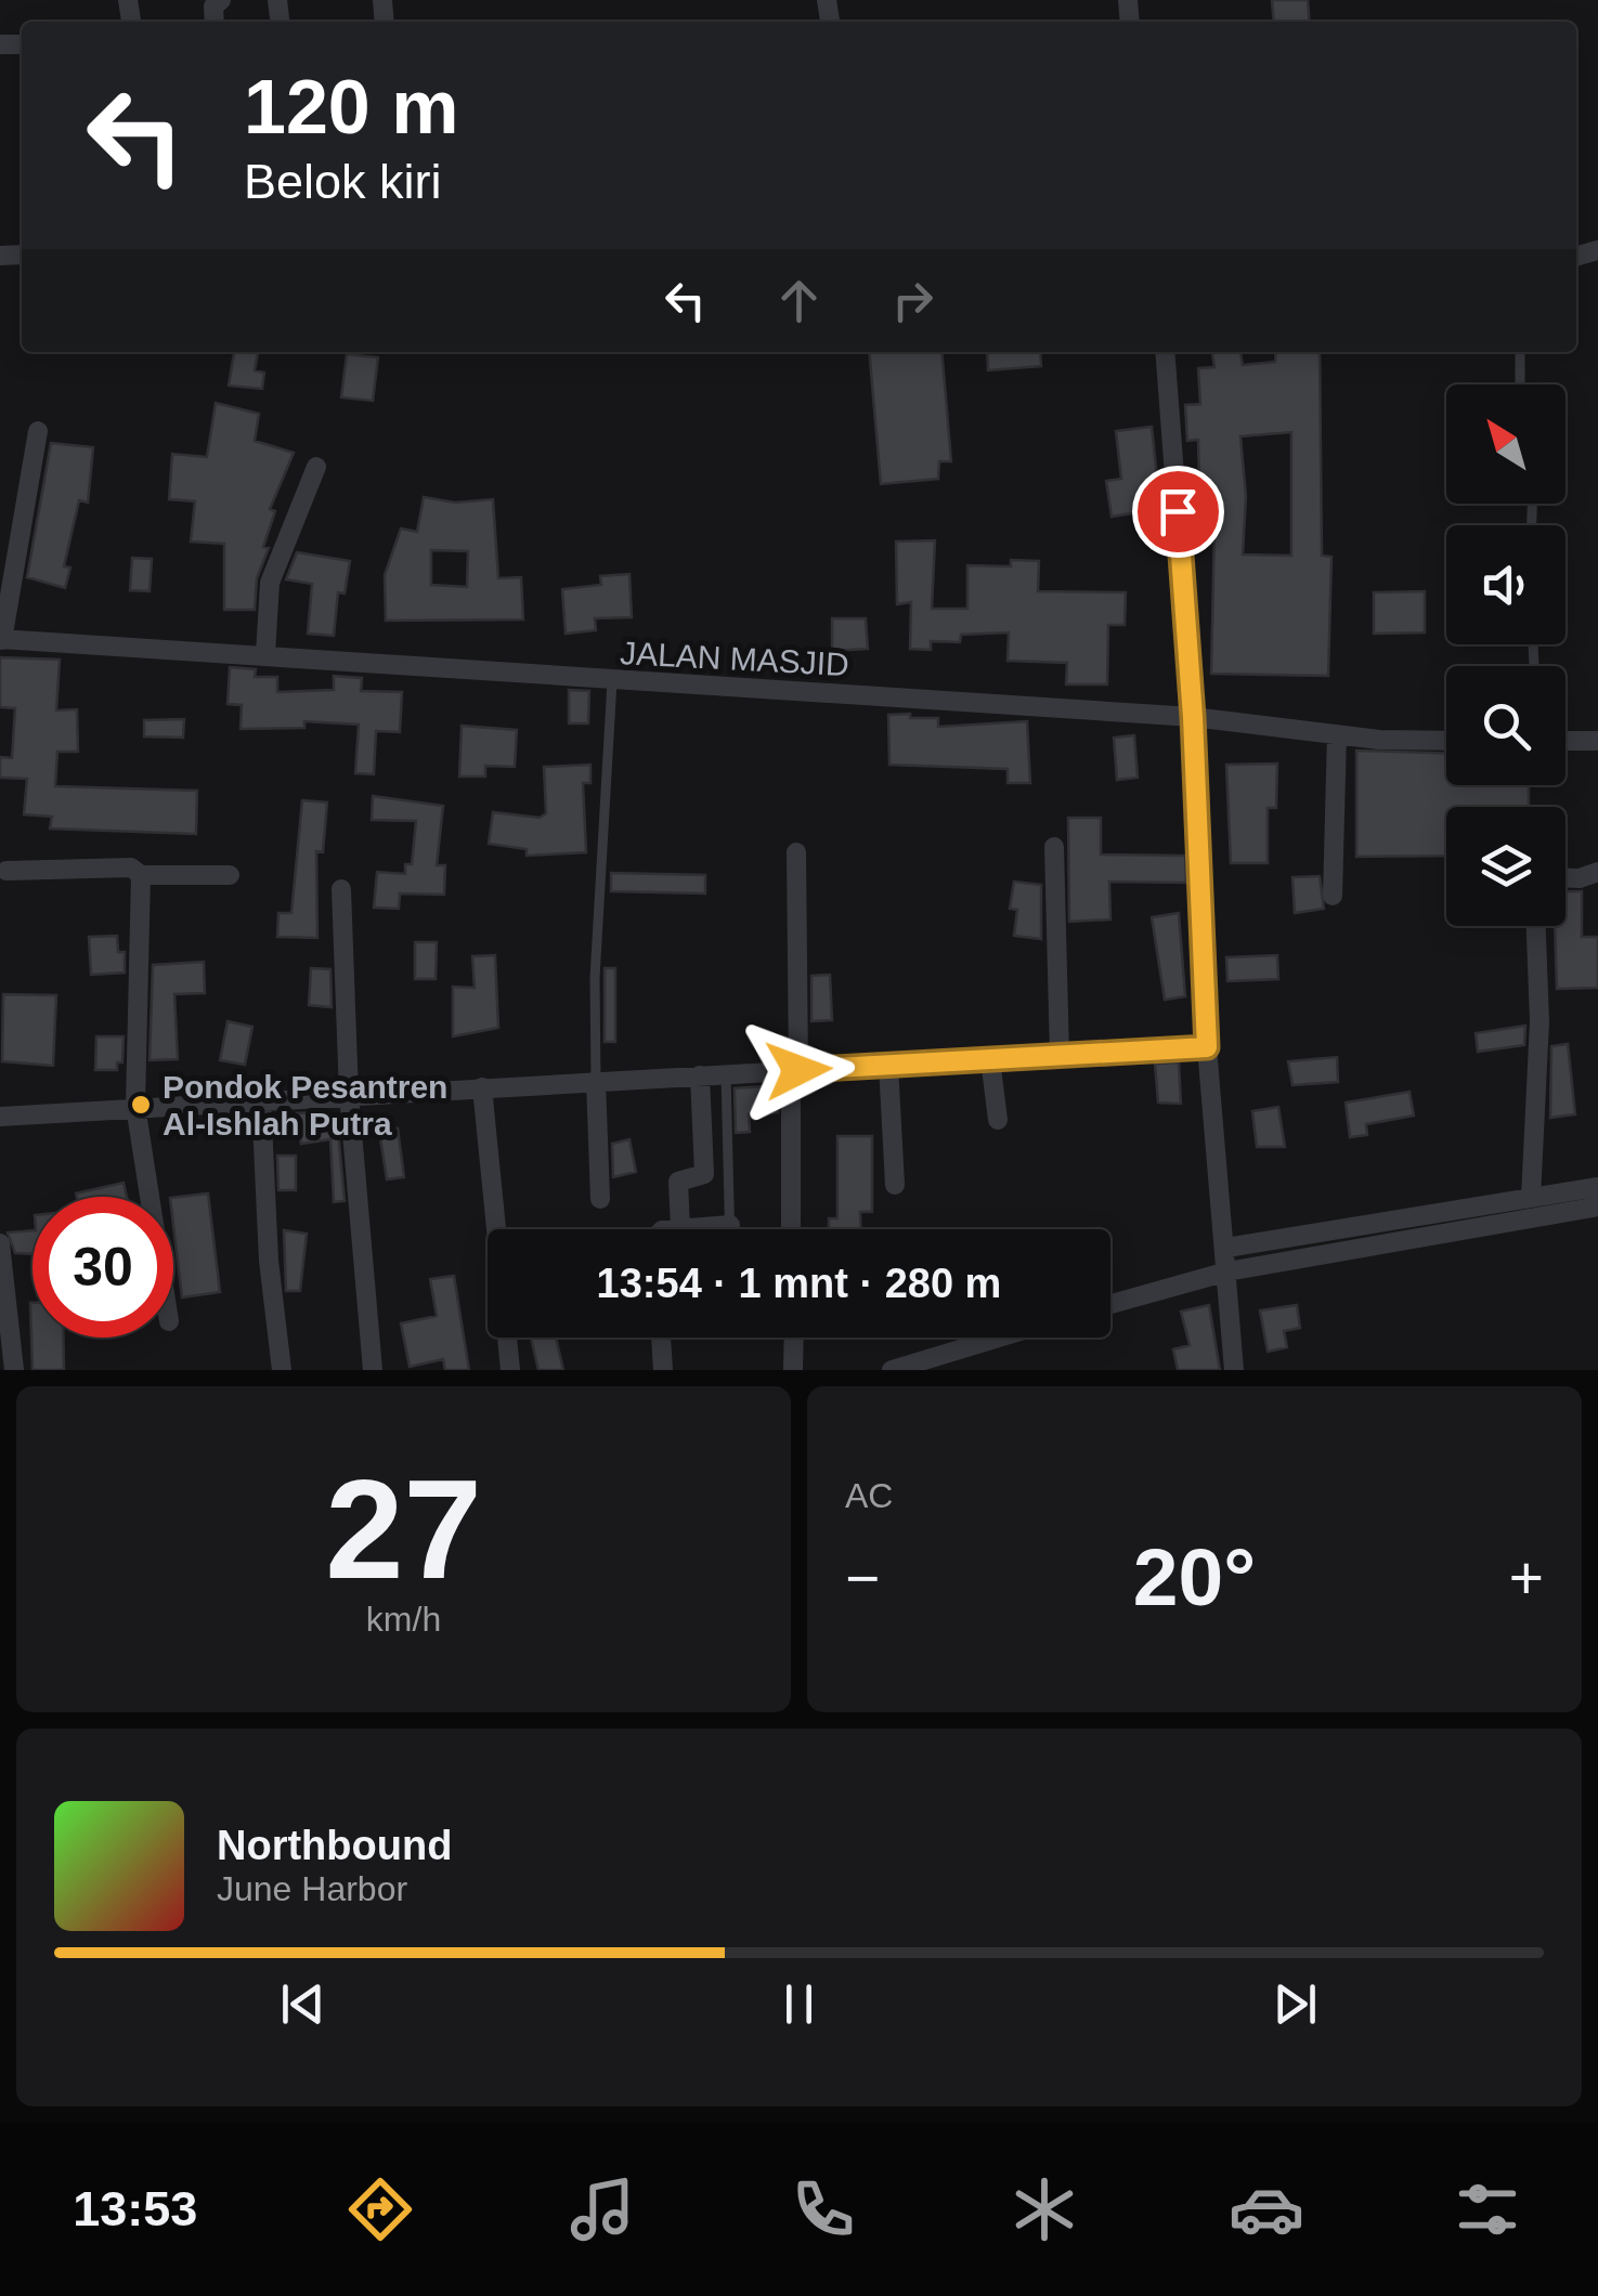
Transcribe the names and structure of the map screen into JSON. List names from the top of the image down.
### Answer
{
  "streets": {
    "street": ["JALAN MASJID"]
  },
  "places": ["Pondok Pesantren Al-Ishlah Putra"],
  "north": "top left",
  "page": {
    "turn": ["120 m", "Belok kiri"],
    "limit": "30",
    "trip": "13:54 · 1 mnt · 280 m",
    "tile": [
      ["27", "km/h"],
      "AC"
    ],
    "heat": ["−", "20°", "+"],
    "song": ["Northbound", "June Harbor"],
    "tabs": "13:53"
  }
}
